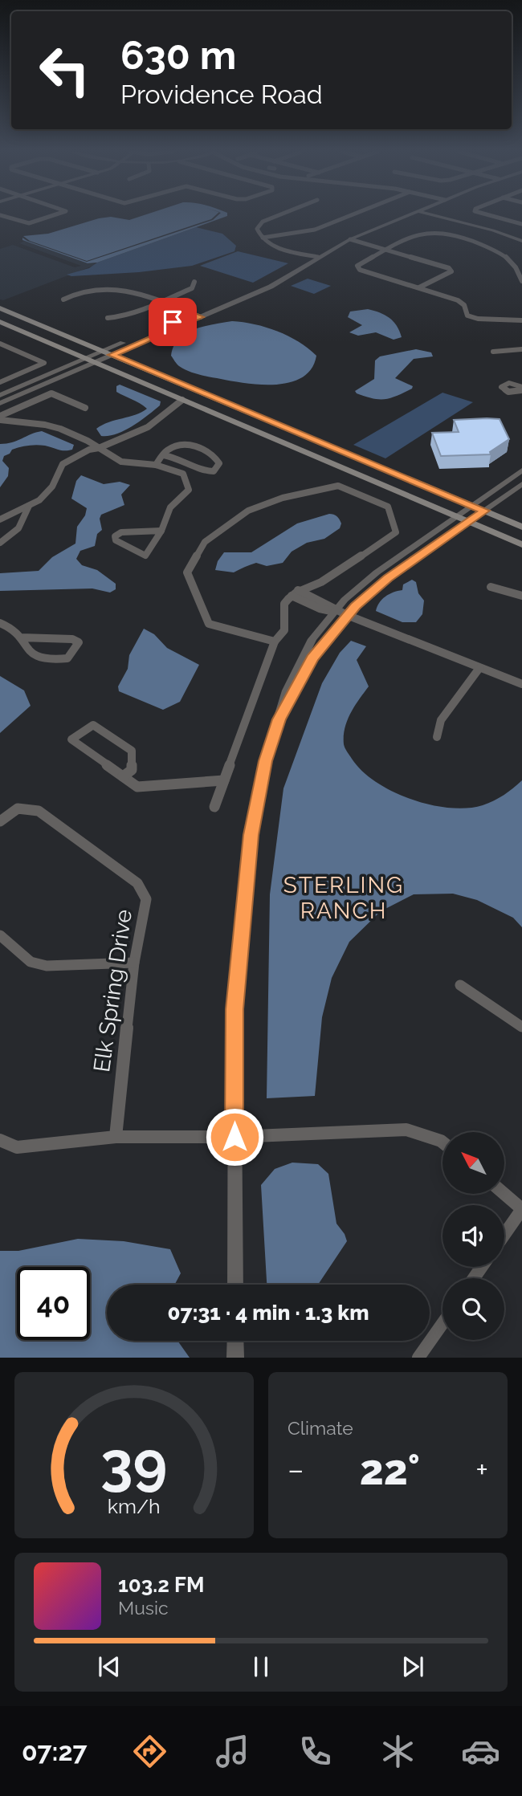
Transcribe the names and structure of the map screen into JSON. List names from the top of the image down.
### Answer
{
  "streets": {
    "street": ["Elk Spring Drive"]
  },
  "districts": ["STERLING RANCH"],
  "north": "top left",
  "page": {
    "turn": ["630 m", "Providence Road"],
    "limit": "40",
    "trip": "07:31 · 4 min · 1.3 km",
    "tile": "Climate",
    "heat": ["−", "22°", "+"],
    "song": ["103.2 FM", "Music"],
    "tabs": "07:27",
    "gauge": ["39", "km/h"]
  }
}
